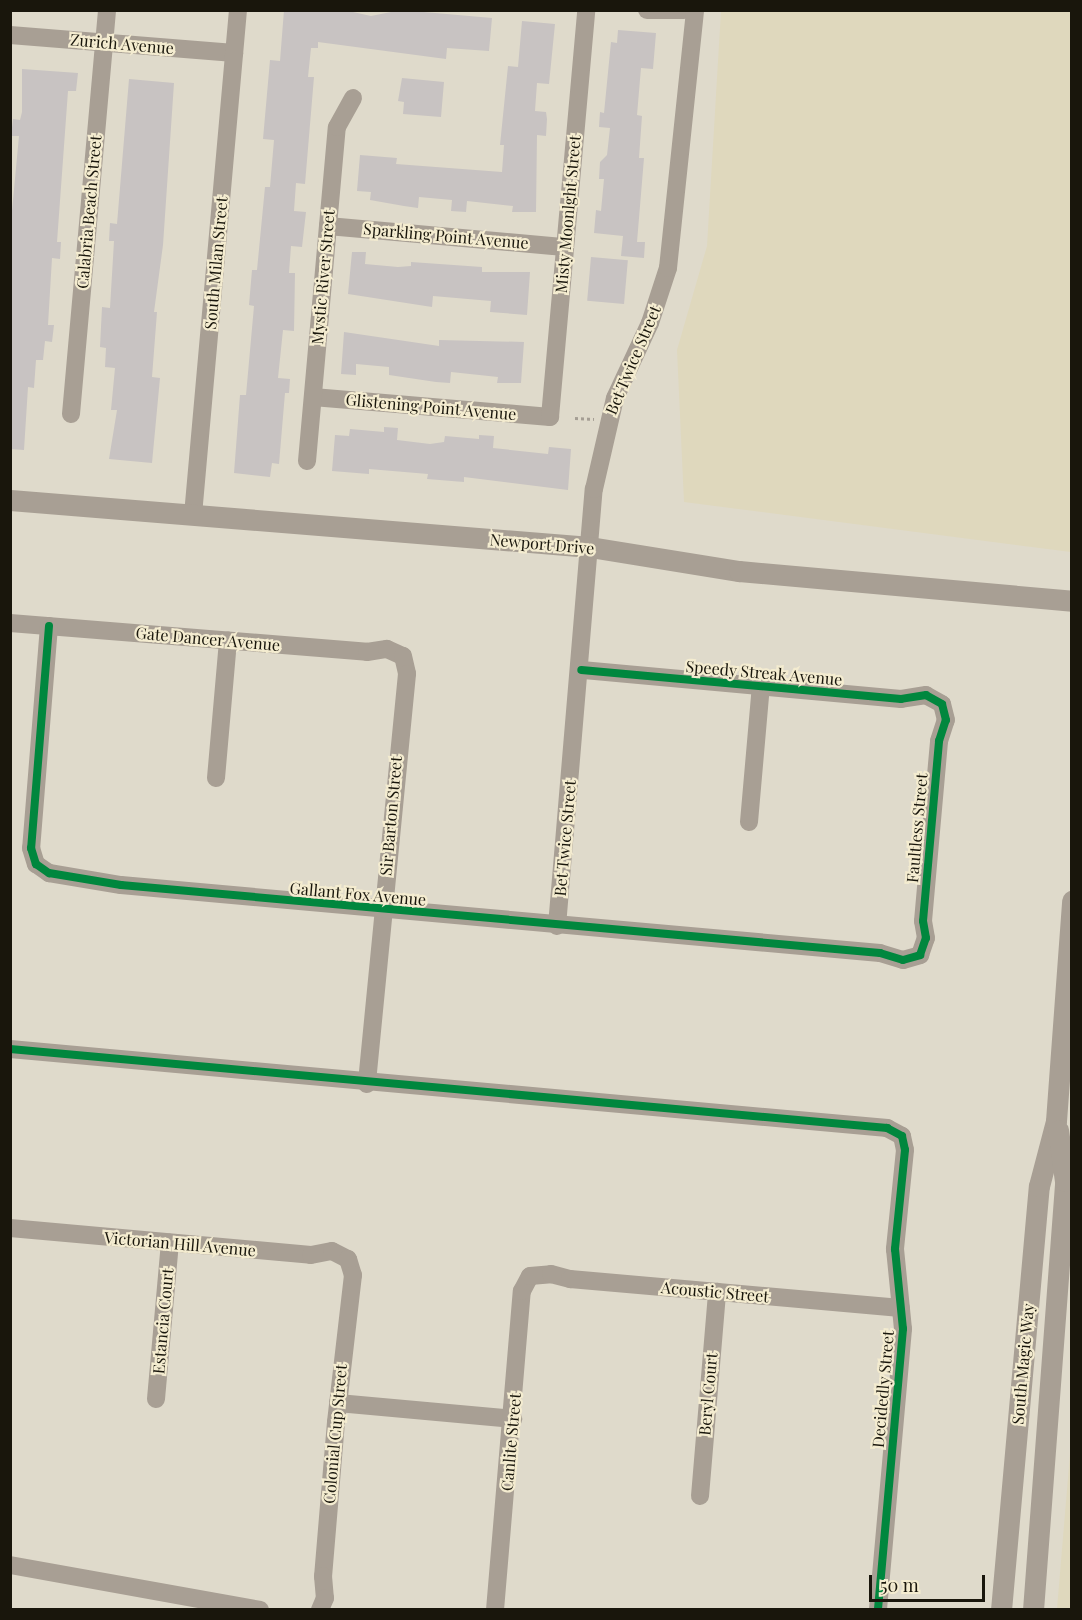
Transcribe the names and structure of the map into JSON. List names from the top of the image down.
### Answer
{
  "streets": {
    "street": [
      "Zurich Avenue",
      "Calabria Beach Street",
      "Misty Moonlght Street",
      "Sparkling Point Avenue",
      "South Milan Street",
      "Mystic River Street",
      "Bet Twice Street",
      "Glistening Point Avenue",
      "Newport Drive",
      "Gate Dancer Avenue",
      "Speedy Streak Avenue",
      "Sir Barton Street",
      "Faultless Street",
      "Gallant Fox Avenue",
      "Victorian Hill Avenue",
      "Acoustic Street",
      "Estancia Court",
      "South Magic Way",
      "Decidedly Street",
      "Beryl Court",
      "Colonial Cup Street",
      "Canlite Street"
    ]
  },
  "crossings": [
    ["Zurich Avenue", "Calabria Beach Street"],
    ["Zurich Avenue", "South Milan Street"],
    ["Misty Moonlght Street", "Sparkling Point Avenue"],
    ["Misty Moonlght Street", "Glistening Point Avenue"],
    ["Sparkling Point Avenue", "Mystic River Street"],
    ["South Milan Street", "Newport Drive"],
    ["Mystic River Street", "Glistening Point Avenue"],
    ["Bet Twice Street", "Newport Drive"],
    ["Bet Twice Street", "Speedy Streak Avenue"],
    ["Bet Twice Street", "Gallant Fox Avenue"],
    ["Gate Dancer Avenue", "Sir Barton Street"],
    ["Gate Dancer Avenue", "Gallant Fox Avenue"],
    ["Speedy Streak Avenue", "Faultless Street"],
    ["Sir Barton Street", "Gallant Fox Avenue"],
    ["Sir Barton Street", "Decidedly Street"],
    ["Faultless Street", "Gallant Fox Avenue"],
    ["Victorian Hill Avenue", "Estancia Court"],
    ["Victorian Hill Avenue", "Colonial Cup Street"],
    ["Acoustic Street", "Decidedly Street"],
    ["Acoustic Street", "Beryl Court"],
    ["Acoustic Street", "Canlite Street"]
  ],
  "scale_bar": "50 m"
}
